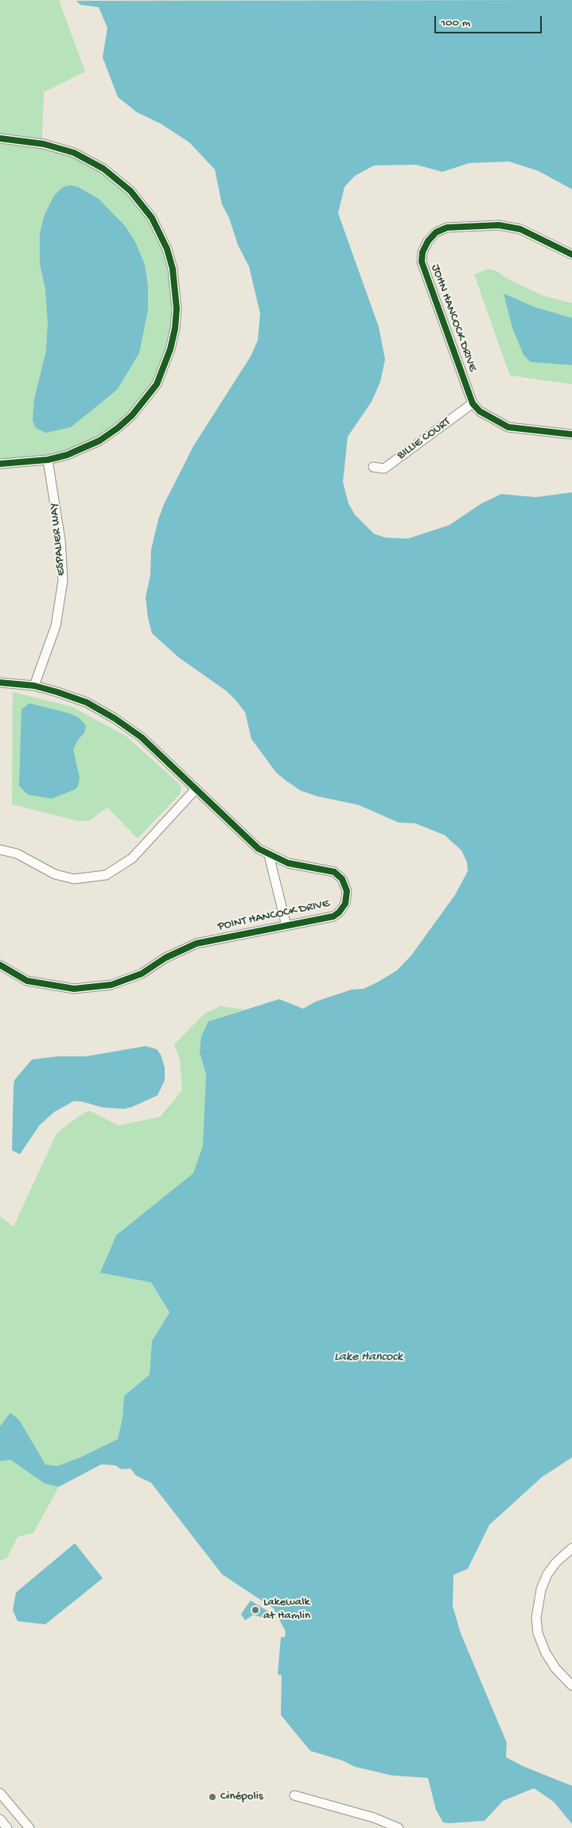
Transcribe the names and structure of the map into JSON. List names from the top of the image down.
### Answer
{
  "streets": {
    "street": [
      "JOHN HANCOCK DRIVE",
      "BILLIE COURT",
      "ESPALIER WAY",
      "POINT HANCOCK DRIVE"
    ]
  },
  "crossings": [
    ["JOHN HANCOCK DRIVE", "BILLIE COURT"],
    ["ESPALIER WAY", "POINT HANCOCK DRIVE"]
  ],
  "water": ["Lake Hancock"],
  "places": ["Lakewalk at Hamlin", "Cinépolis"],
  "scale_bar": "100 m"
}
